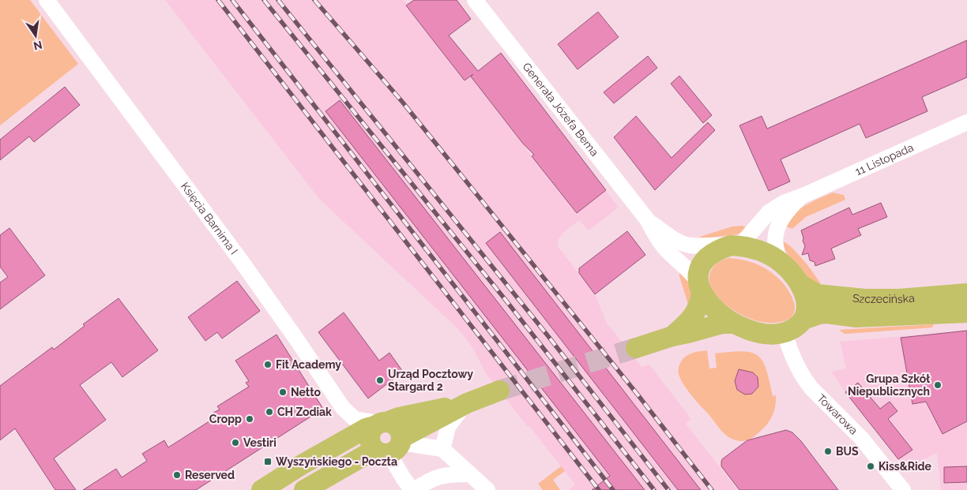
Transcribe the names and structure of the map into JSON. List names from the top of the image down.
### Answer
{
  "streets": {
    "main road": ["Szczecińska"],
    "street": [
      "Generała Józefa Bema",
      "11 Listopada",
      "Księcia Barnima I",
      "Towarowa"
    ]
  },
  "crossings": [
    ["Generała Józefa Bema", "11 Listopada"],
    ["Generała Józefa Bema", "Szczecińska"],
    ["Generała Józefa Bema", "Towarowa"],
    ["11 Listopada", "Szczecińska"],
    ["11 Listopada", "Towarowa"],
    ["Szczecińska", "Towarowa"]
  ],
  "places": {
    "other": [
      "Fit Academy",
      "Urząd Pocztowy Stargard 2",
      "Grupa Szkół Niepublicznych",
      "Netto",
      "CH Zodiak",
      "Cropp",
      "Vestiri",
      "BUS",
      "Kiss&Ride",
      "Reserved"
    ],
    "transit": ["Wyszyńskiego - Poczta"]
  },
  "north": "bottom"
}
